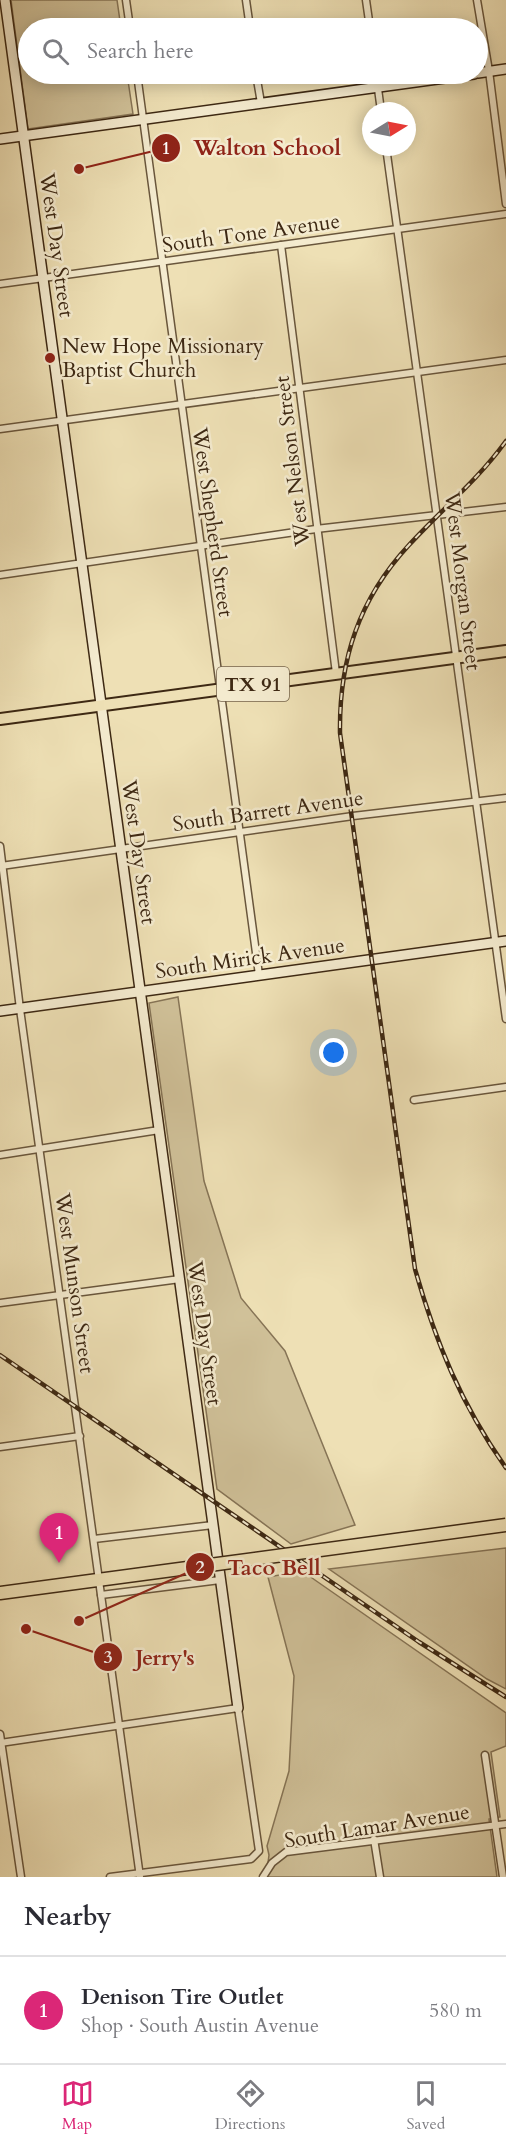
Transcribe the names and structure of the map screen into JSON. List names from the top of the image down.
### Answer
{
  "streets": {
    "main road": ["TX 91"],
    "street": [
      "South Tone Avenue",
      "West Day Street",
      "West Nelson Street",
      "West Shepherd Street",
      "West Morgan Street",
      "South Barrett Avenue",
      "South Mirick Avenue",
      "West Munson Street",
      "South Lamar Avenue"
    ]
  },
  "crossings": [
    ["South Tone Avenue", "West Day Street"],
    ["South Tone Avenue", "West Nelson Street"],
    ["South Tone Avenue", "West Shepherd Street"],
    ["South Tone Avenue", "West Morgan Street"],
    ["West Day Street", "TX 91"],
    ["West Day Street", "South Barrett Avenue"],
    ["West Day Street", "South Mirick Avenue"],
    ["West Day Street", "South Lamar Avenue"],
    ["West Nelson Street", "TX 91"],
    ["West Shepherd Street", "TX 91"],
    ["West Shepherd Street", "South Barrett Avenue"],
    ["West Shepherd Street", "South Mirick Avenue"],
    ["West Morgan Street", "TX 91"],
    ["West Morgan Street", "South Barrett Avenue"],
    ["West Morgan Street", "South Mirick Avenue"],
    ["South Barrett Avenue", "West Munson Street"],
    ["South Mirick Avenue", "West Munson Street"],
    ["West Munson Street", "South Lamar Avenue"]
  ],
  "places": [
    "Walton School",
    "New Hope Missionary Baptist Church",
    "Taco Bell",
    "Jerry's"
  ],
  "north": "right",
  "page": {
    "search": "Search here",
    "pins": "1",
    "heading": "Nearby",
    "list": [
      {
        "mark": "1",
        "name": "Denison Tire Outlet",
        "note": "Shop · South Austin Avenue",
        "value": "580 m"
      }
    ],
    "nav": ["Map", "Directions", "Saved"]
  }
}
